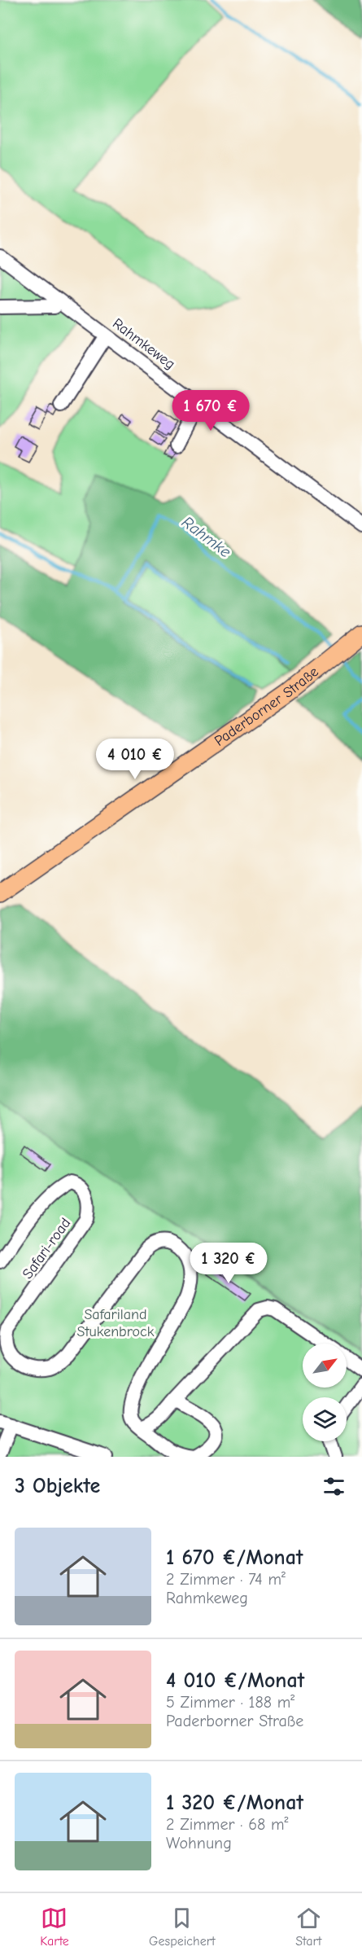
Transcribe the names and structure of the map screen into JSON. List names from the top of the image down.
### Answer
{
  "streets": {
    "main road": ["Paderborner Straße"],
    "street": ["Rahmkeweg", "Safari-road"]
  },
  "water": ["Rahmke"],
  "parks": ["Safariland Stukenbrock"],
  "north": "top right",
  "page": {
    "price": ["1 670 €", "4 010 €", "1 320 €"],
    "heading": "3 Objekte",
    "list": [
      {
        "name": "1 670 €/Monat",
        "note": "2 Zimmer · 74 m² · Rahmkeweg"
      },
      {
        "name": "4 010 €/Monat",
        "note": "5 Zimmer · 188 m² · Paderborner Straße"
      },
      {
        "name": "1 320 €/Monat",
        "note": "2 Zimmer · 68 m² · Wohnung"
      }
    ],
    "tabs": ["Karte", "Gespeichert", "Start"]
  }
}
